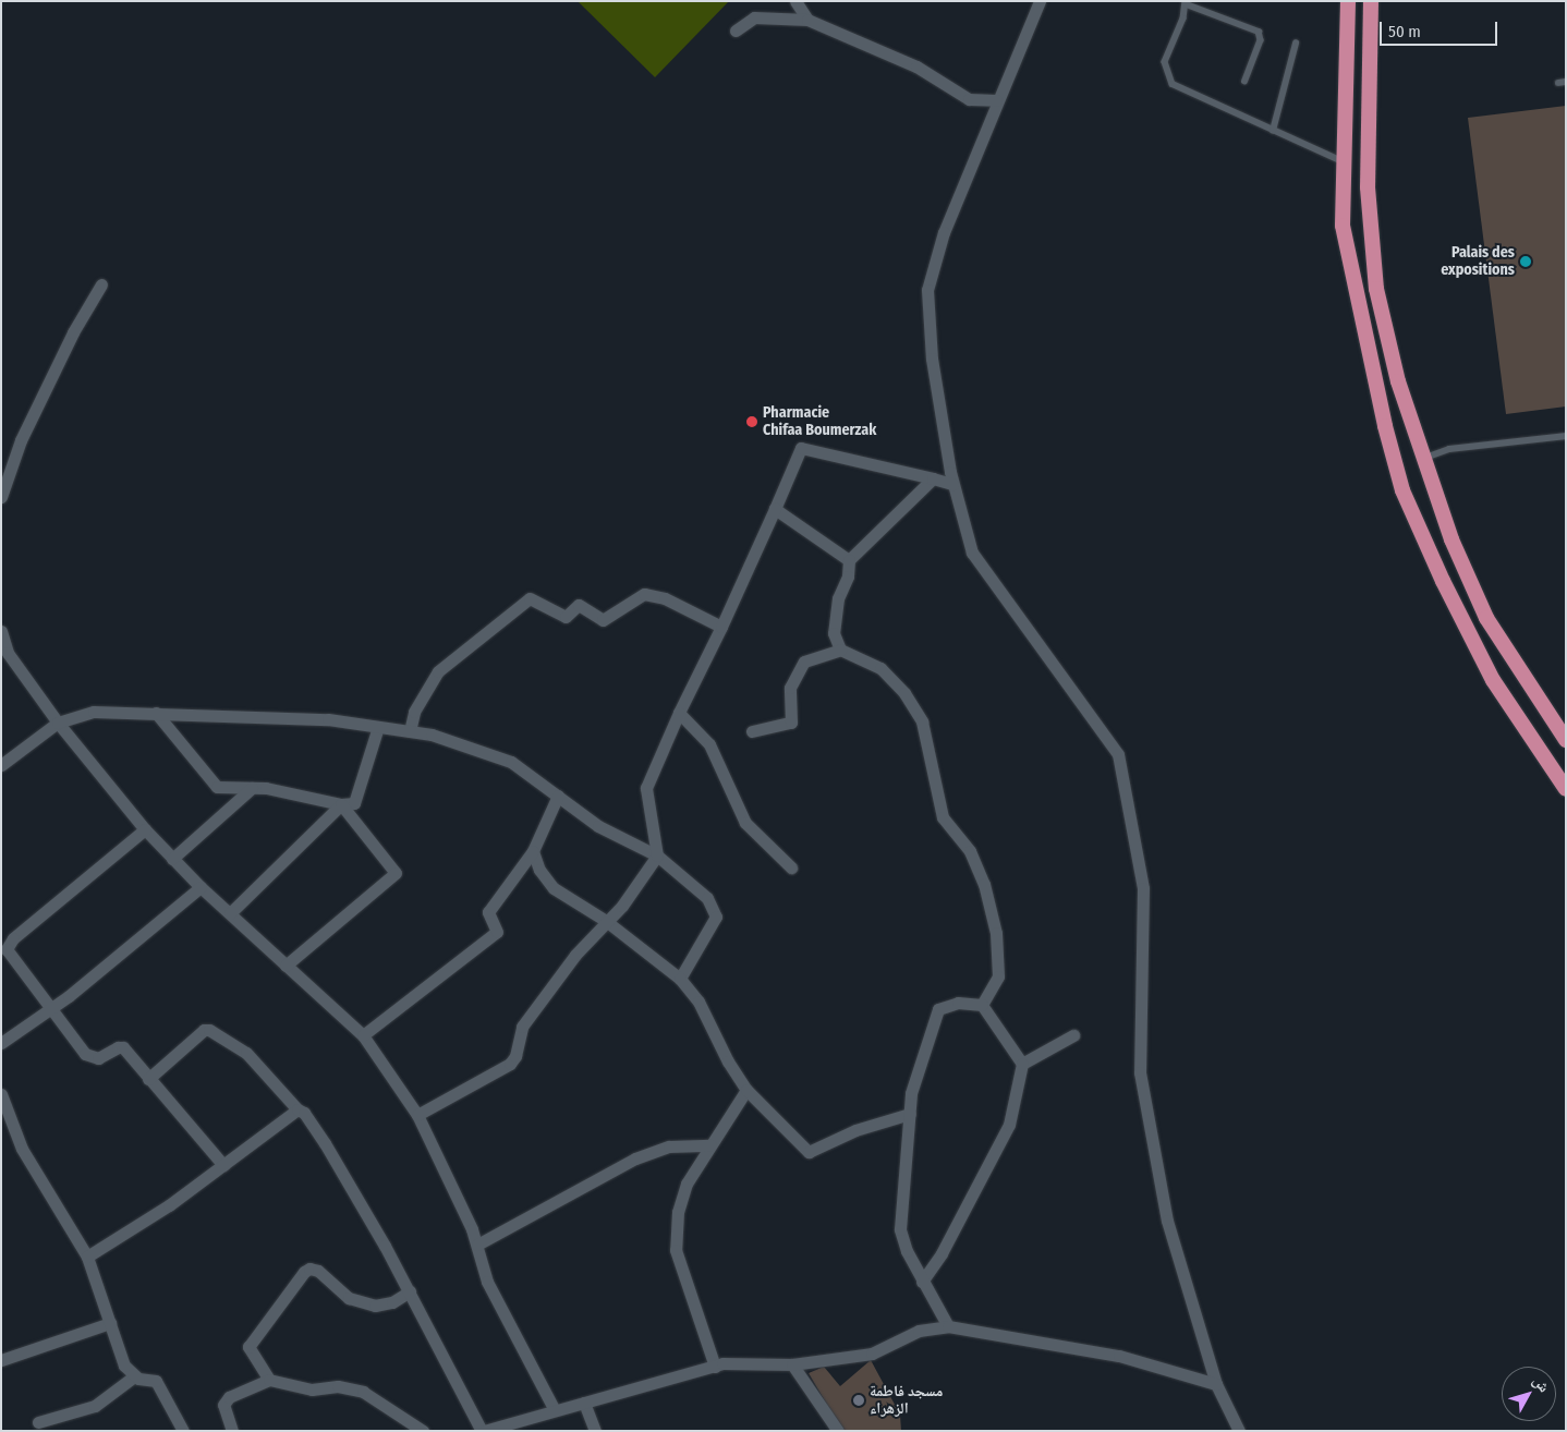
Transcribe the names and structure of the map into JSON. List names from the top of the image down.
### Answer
{
  "places": ["Palais des expositions", "Pharmacie Chifaa Boumerzak", "مسجد فاطمة الزهراء"],
  "scale_bar": "50 m",
  "north": "top right"
}
